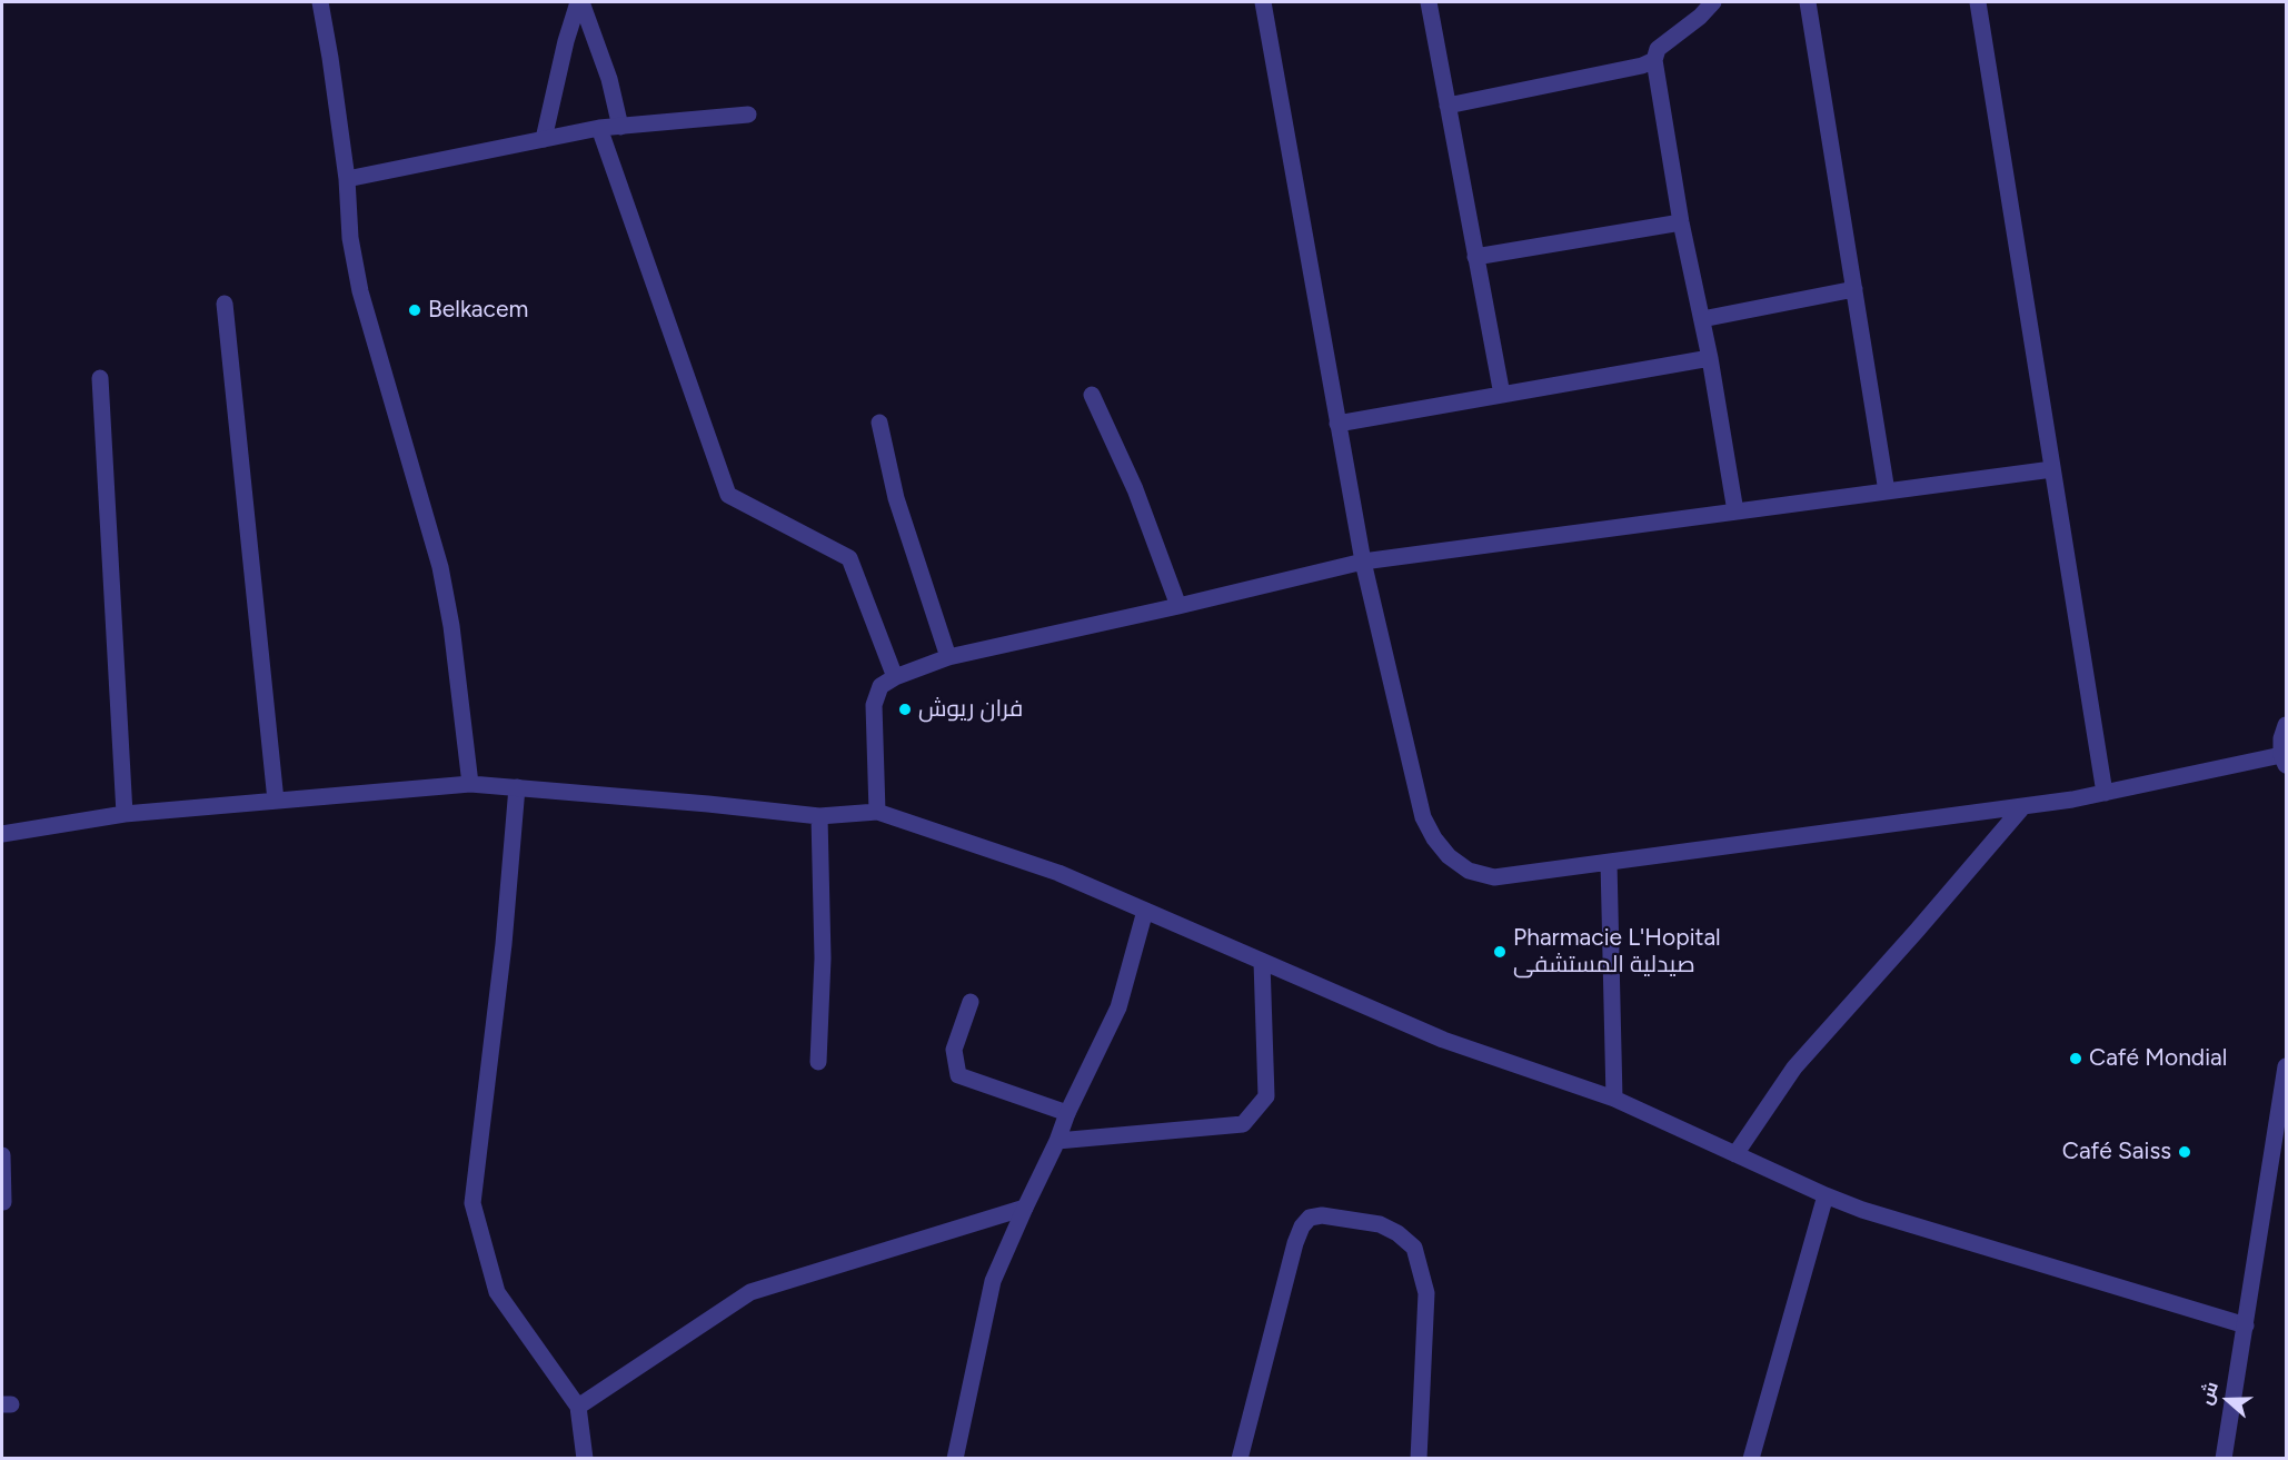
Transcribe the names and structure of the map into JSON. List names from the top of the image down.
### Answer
{
  "places": [
    "Belkacem",
    "فران ريوش",
    "Pharmacie L'Hopital صيدلية المستشفى",
    "Café Mondial",
    "Café Saiss"
  ],
  "north": "left"
}
